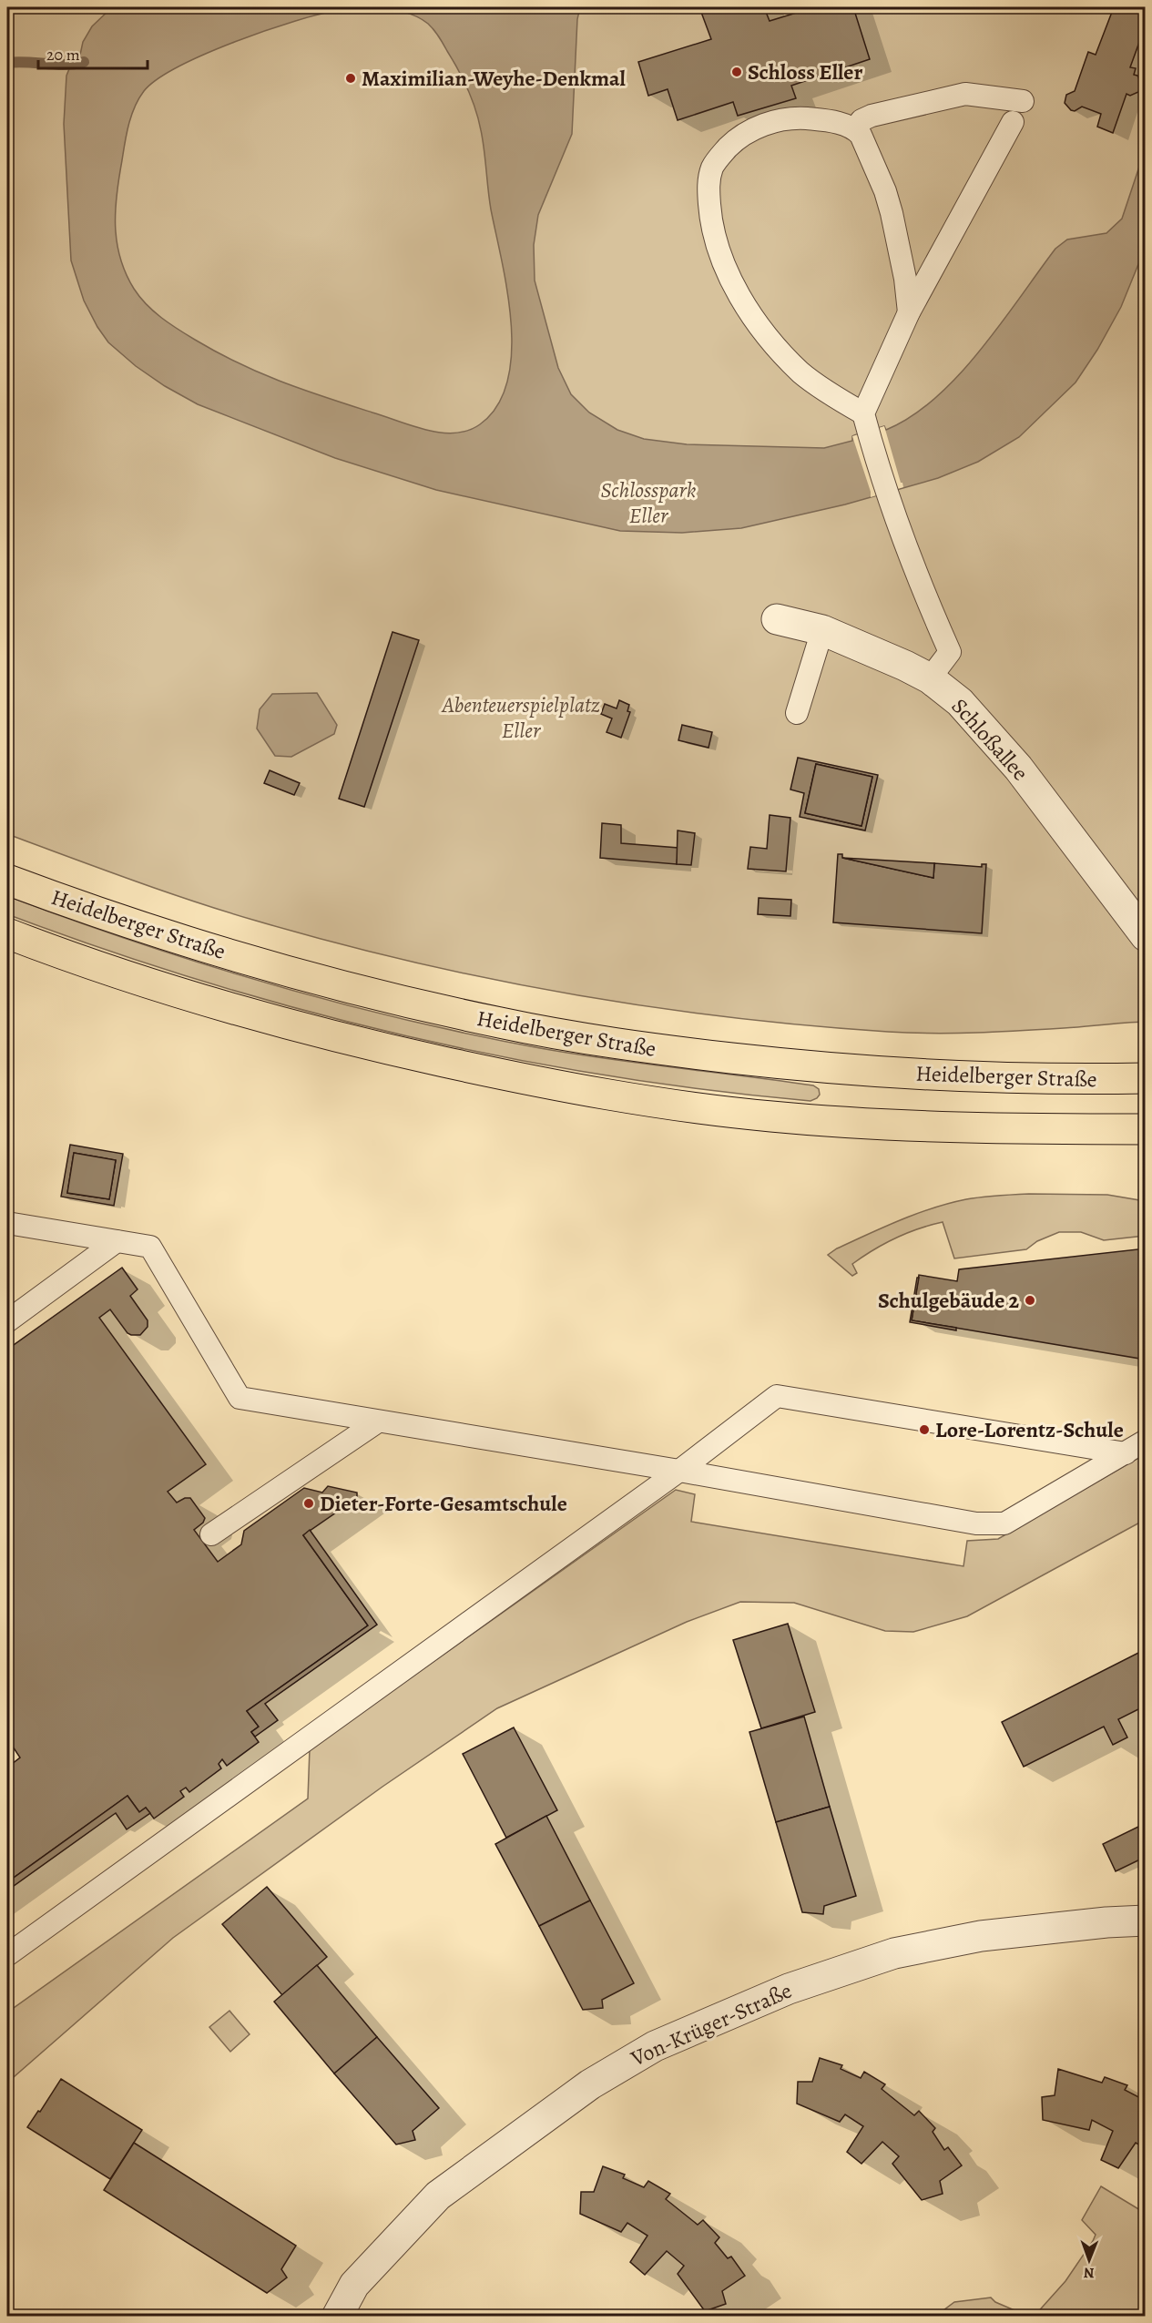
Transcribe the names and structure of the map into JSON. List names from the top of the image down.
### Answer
{
  "streets": {
    "main road": ["Heidelberger Straße"],
    "street": ["Schloßallee", "Von-Krüger-Straße"]
  },
  "parks": ["Schlosspark Eller", "Abenteuerspielplatz Eller"],
  "places": [
    "Schloss Eller",
    "Maximilian-Weyhe-Denkmal",
    "Schulgebäude 2",
    "Lore-Lorentz-Schule",
    "Dieter-Forte-Gesamtschule"
  ],
  "scale_bar": "20 m",
  "north": "bottom"
}
